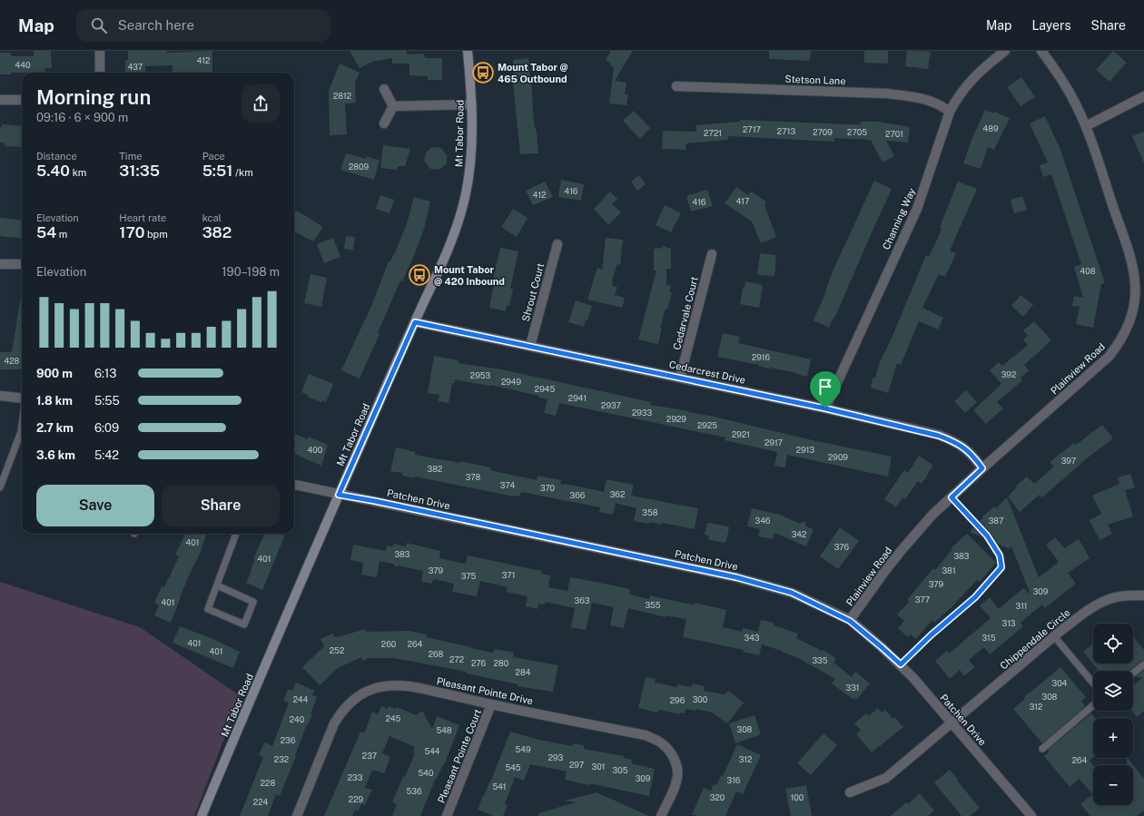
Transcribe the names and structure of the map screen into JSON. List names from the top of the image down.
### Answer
{
  "streets": {
    "street": [
      "Stetson Lane",
      "Mt Tabor Road",
      "Channing Way",
      "Shrout Court",
      "Cedarvale Court",
      "Plainview Road",
      "Cedarcrest Drive",
      "Patchen Drive",
      "Chippendale Circle",
      "Pleasant Pointe Drive",
      "Pleasant Pointe Court"
    ]
  },
  "crossings": [
    ["Stetson Lane", "Channing Way"],
    ["Mt Tabor Road", "Cedarcrest Drive"],
    ["Mt Tabor Road", "Patchen Drive"],
    ["Channing Way", "Cedarcrest Drive"],
    ["Shrout Court", "Cedarcrest Drive"],
    ["Cedarvale Court", "Cedarcrest Drive"],
    ["Plainview Road", "Cedarcrest Drive"],
    ["Plainview Road", "Patchen Drive"],
    ["Patchen Drive", "Chippendale Circle"],
    ["Pleasant Pointe Drive", "Pleasant Pointe Court"]
  ],
  "places": {
    "bus stop": ["Mount Tabor @ 465 Outbound", "Mount Tabor @ 420 Inbound"]
  },
  "house_numbers": [
    "412",
    "440",
    "437",
    "2812",
    "489",
    "2717",
    "2713",
    "2709",
    "2705",
    "2721",
    "2701",
    "2809",
    "416",
    "412",
    "417",
    "416",
    "408",
    "2916",
    "428",
    "392",
    "2953",
    "2949",
    "2945",
    "2941",
    "2937",
    "2933",
    "2929",
    "2925",
    "2921",
    "2917",
    "400",
    "2913",
    "2909",
    "397",
    "382",
    "378",
    "374",
    "370",
    "362",
    "366",
    "358",
    "346",
    "387",
    "342",
    "401",
    "376",
    "383",
    "383",
    "401",
    "379",
    "381",
    "371",
    "375",
    "379",
    "309",
    "377",
    "363",
    "401",
    "355",
    "311",
    "313",
    "343",
    "315",
    "401",
    "260",
    "264",
    "252",
    "401",
    "268",
    "272",
    "335",
    "276",
    "280",
    "284",
    "304",
    "331",
    "308",
    "244",
    "300",
    "296",
    "312",
    "245",
    "240",
    "308",
    "548",
    "236",
    "549",
    "544",
    "237",
    "293",
    "232",
    "312",
    "264",
    "297",
    "301",
    "545",
    "305",
    "540",
    "233",
    "309",
    "316",
    "228",
    "541",
    "536",
    "320",
    "100",
    "229",
    "224"
  ],
  "page": {
    "header": "Map",
    "search": "Search here",
    "nav": ["Map", "Layers", "Share"],
    "heading": ["Morning run", "09:16 · 6 × 900 m"],
    "stats": [
      ["Distance", "5.40 km"],
      ["Time", "31:35"],
      ["Pace", "5:51 /km"],
      ["Elevation", "54 m"],
      ["Heart rate", "170 bpm"],
      ["kcal", "382"]
    ],
    "chart": ["Elevation", "190–198 m"],
    "list": [
      {
        "name": "900 m",
        "note": "6:13"
      },
      {
        "name": "1.8 km",
        "note": "5:55"
      },
      {
        "name": "2.7 km",
        "note": "6:09"
      },
      {
        "name": "3.6 km",
        "note": "5:42"
      }
    ],
    "buttons": ["Save", "Share"],
    "map_buttons": ["+", "−"]
  }
}
